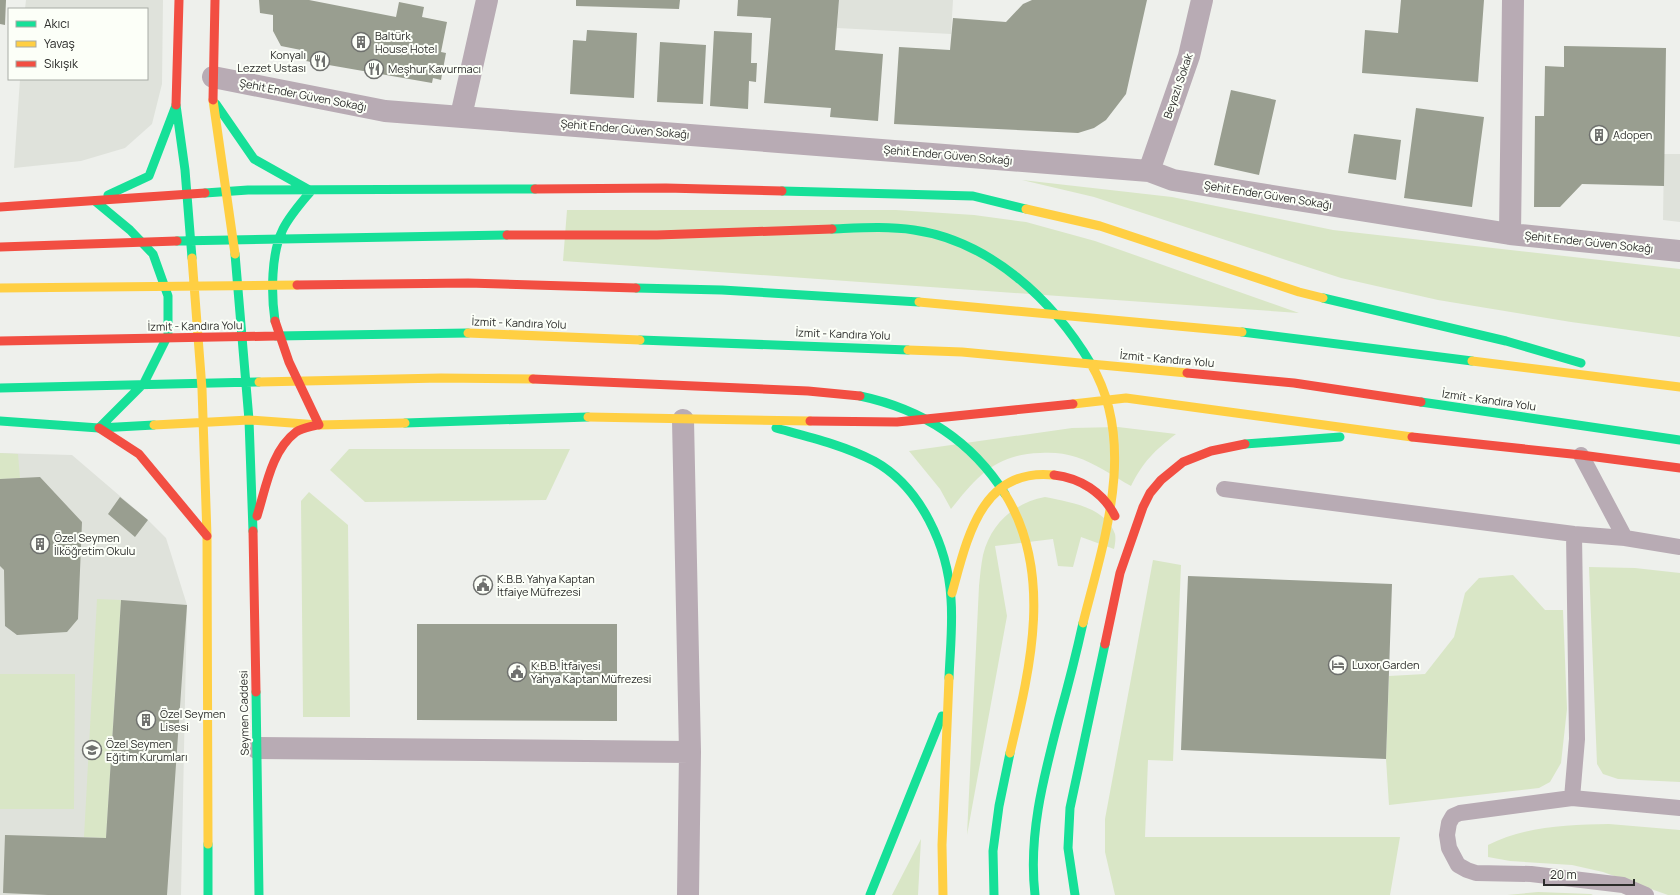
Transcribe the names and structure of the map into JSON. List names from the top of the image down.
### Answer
{
  "streets": {
    "main road": ["İzmit - Kandıra Yolu", "Seymen Caddesi"],
    "street": ["Beyazlı Sokak", "Şehit Ender Güven Sokağı"]
  },
  "crossings": [
    ["Beyazlı Sokak", "Şehit Ender Güven Sokağı"],
    ["Şehit Ender Güven Sokağı", "Seymen Caddesi"]
  ],
  "places": {
    "building": [
      "Baltürk House Hotel",
      "Adopen",
      "Özel Seymen İlköğretim Okulu",
      "Özel Seymen Lisesi"
    ],
    "restaurant": ["Konyalı Lezzet Ustası", "Meşhur Kavurmacı"],
    "public building": ["K.B.B. Yahya Kaptan İtfaiye Müfrezesi", "K.B.B. İtfaiyesi Yahya Kaptan Müfrezesi"],
    "hotel": ["Luxor Garden"],
    "school or university": ["Özel Seymen Eğitim Kurumları"]
  },
  "legend": ["Akıcı", "Yavaş", "Sıkışık"],
  "scale_bar": "20 m"
}
